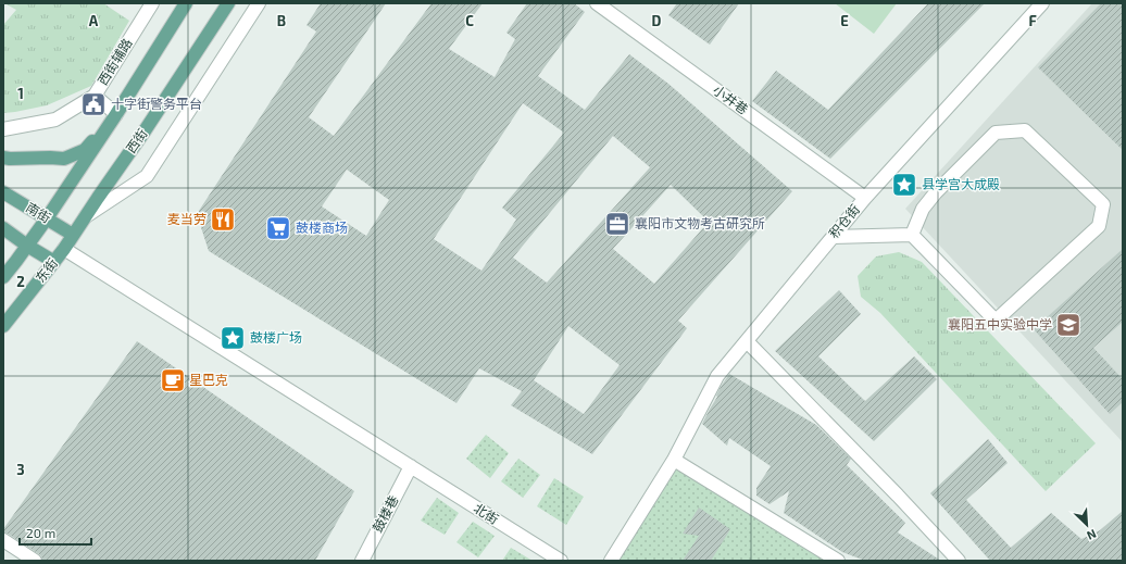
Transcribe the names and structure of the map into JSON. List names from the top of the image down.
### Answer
{
  "streets": {
    "main road": ["西街", "南街", "东街"],
    "street": [
      "西街辅路",
      "小井巷",
      "积仓街",
      "鼓楼巷",
      "北街"
    ]
  },
  "crossings": [
    ["小井巷", "积仓街"],
    ["西街", "南街"],
    ["西街", "东街"],
    ["南街", "东街"],
    ["东街", "北街"],
    ["鼓楼巷", "北街"]
  ],
  "places": {
    "public building": ["十字街警务平台"],
    "place": ["县学宫大成殿", "鼓楼广场"],
    "restaurant": ["麦当劳"],
    "office": ["襄阳市文物考古研究所"],
    "supermarket": ["鼓楼商场"],
    "school or university": ["襄阳五中实验中学"],
    "cafe": ["星巴克"]
  },
  "scale_bar": "20 m",
  "north": "bottom right",
  "grid": {
    "columns": [
      "A",
      "B",
      "C",
      "D",
      "E",
      "F"
    ],
    "rows": ["1", "2", "3"]
  }
}
